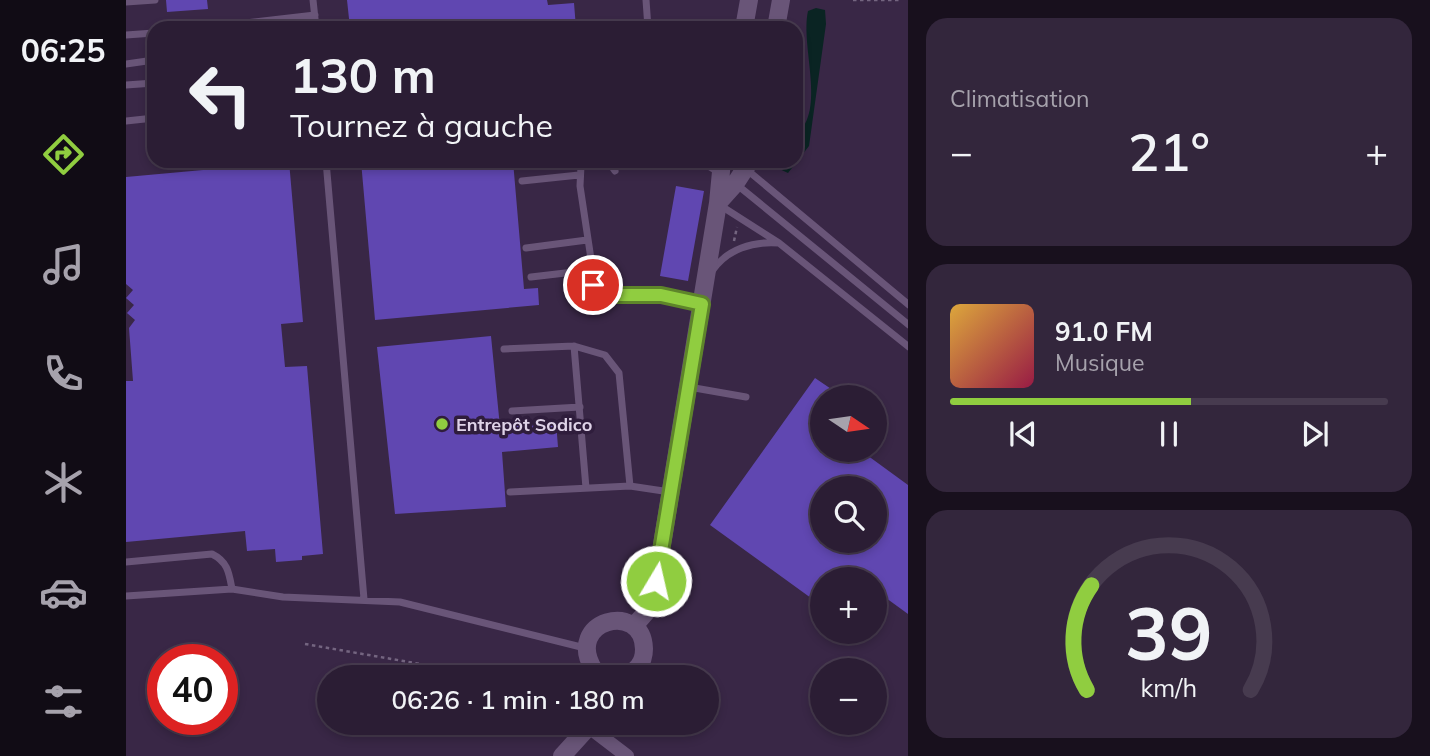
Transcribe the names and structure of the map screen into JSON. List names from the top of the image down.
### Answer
{
  "places": ["Entrepôt Sodico"],
  "north": "right",
  "page": {
    "tabs": "06:25",
    "tile": "Climatisation",
    "turn": ["130 m", "Tournez à gauche"],
    "heat": ["−", "21°", "+"],
    "song": ["91.0 FM", "Musique"],
    "map_buttons": ["+", "−"],
    "limit": "40",
    "trip": "06:26 · 1 min · 180 m",
    "gauge": ["39", "km/h"]
  }
}
